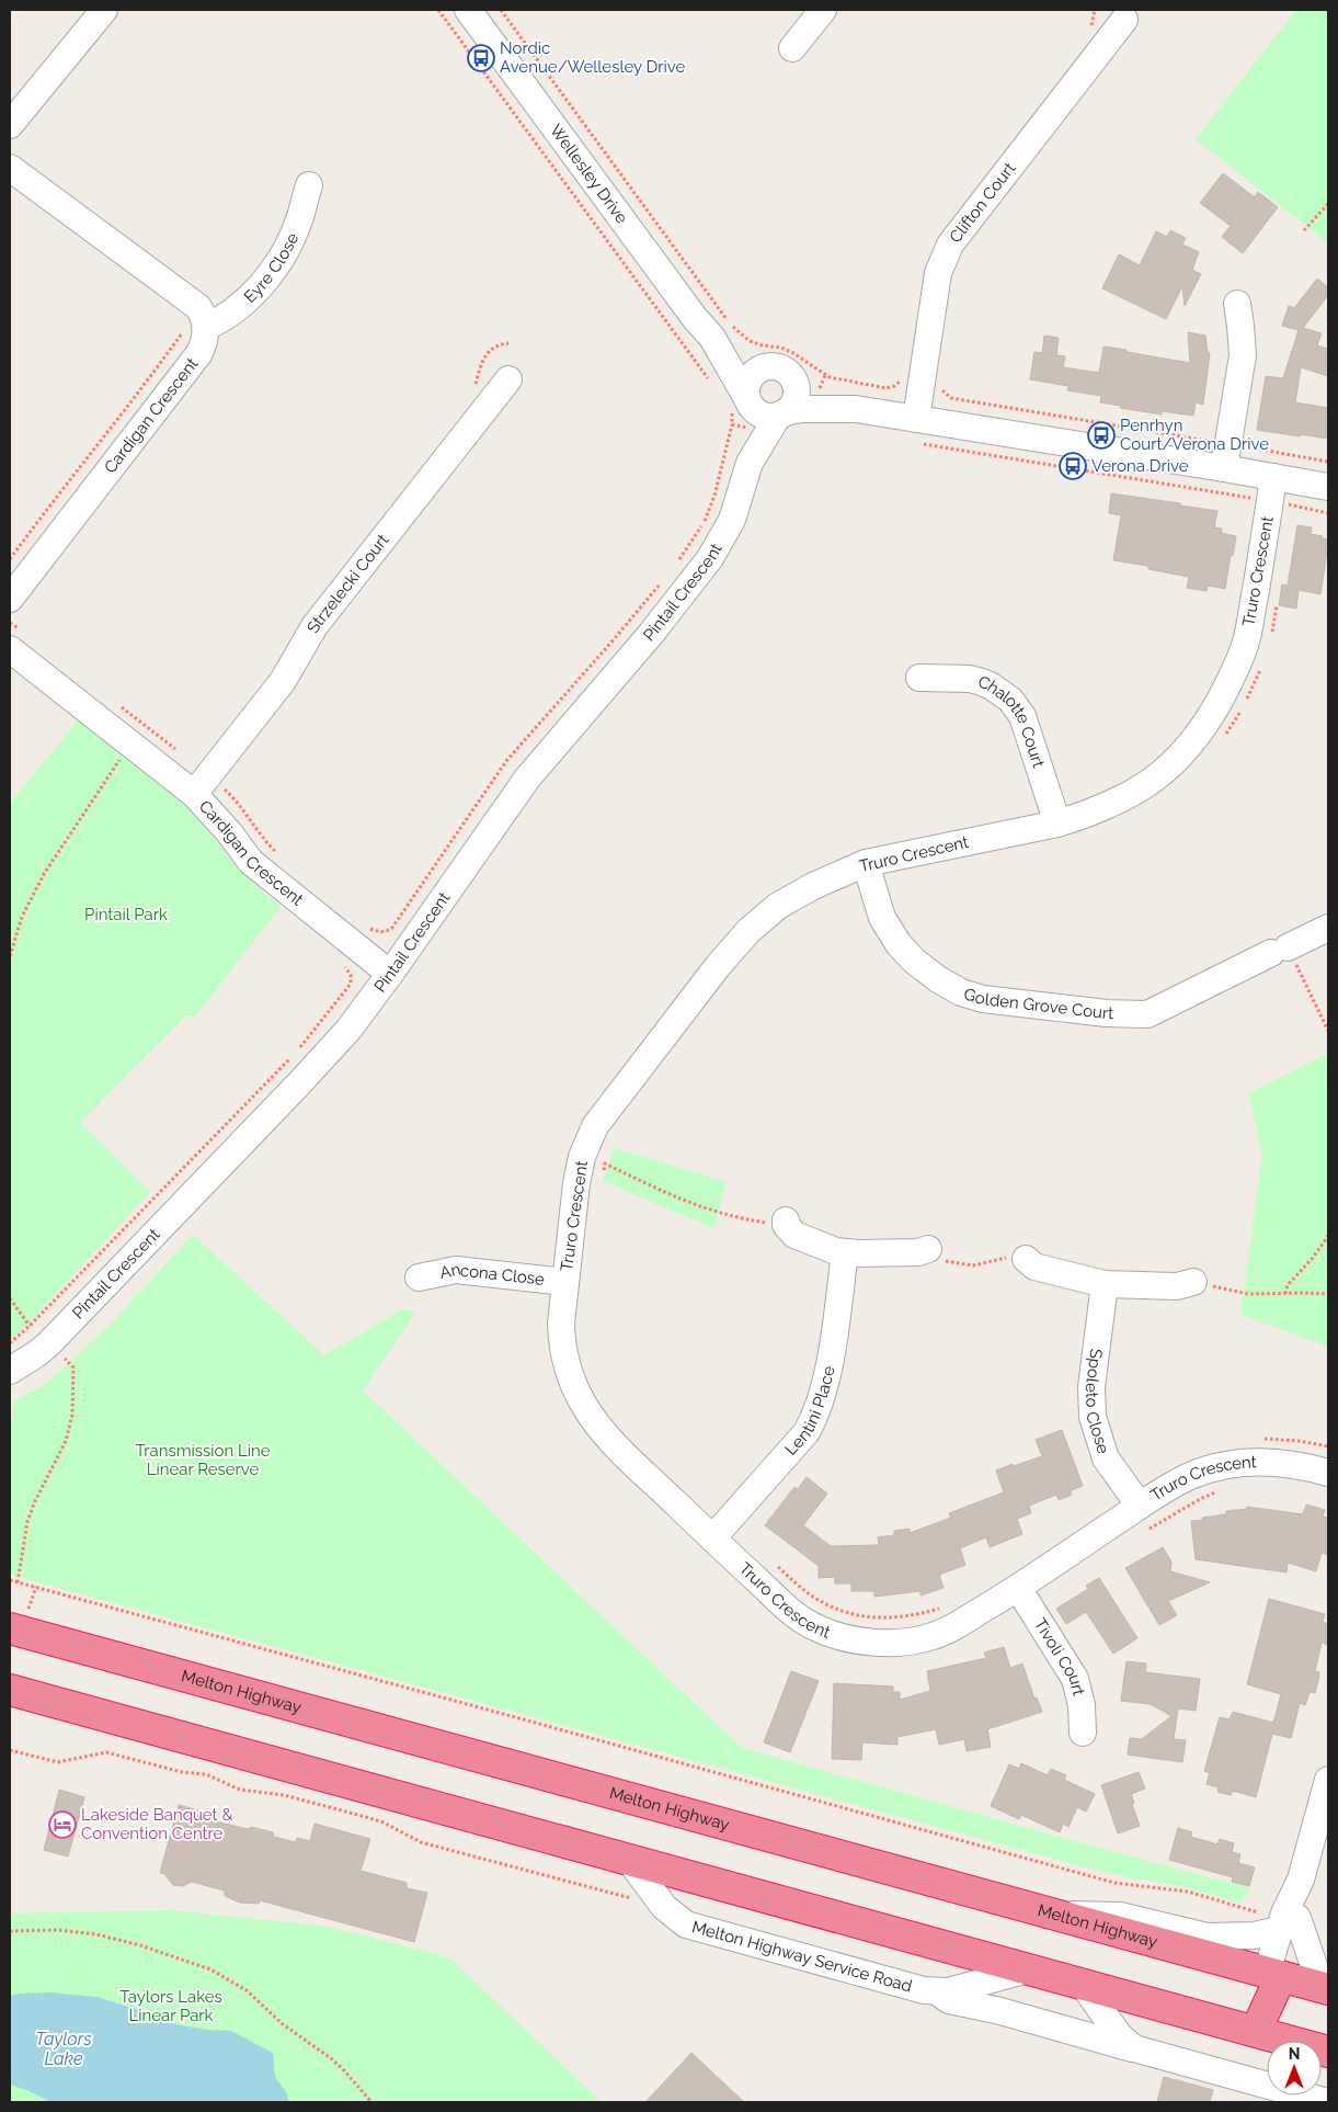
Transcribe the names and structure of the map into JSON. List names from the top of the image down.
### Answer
{
  "streets": {
    "highway": ["Melton Highway"],
    "street": [
      "Wellesley Drive",
      "Clifton Court",
      "Eyre Close",
      "Cardigan Crescent",
      "Truro Crescent",
      "Strzelecki Court",
      "Pintail Crescent",
      "Chalotte Court",
      "Golden Grove Court",
      "Ancona Close",
      "Spoleto Close",
      "Lentini Place",
      "Tivoli Court",
      "Melton Highway Service Road"
    ]
  },
  "crossings": [
    ["Wellesley Drive", "Pintail Crescent"],
    ["Eyre Close", "Cardigan Crescent"],
    ["Cardigan Crescent", "Strzelecki Court"],
    ["Cardigan Crescent", "Pintail Crescent"],
    ["Truro Crescent", "Chalotte Court"],
    ["Truro Crescent", "Golden Grove Court"],
    ["Truro Crescent", "Ancona Close"],
    ["Truro Crescent", "Spoleto Close"],
    ["Truro Crescent", "Lentini Place"],
    ["Truro Crescent", "Tivoli Court"]
  ],
  "water": ["Taylors Lake"],
  "parks": ["Pintail Park", "Transmission Line Linear Reserve", "Taylors Lakes Linear Park"],
  "places": {
    "bus stop": ["Nordic Avenue/Wellesley Drive", "Penrhyn Court/Verona Drive", "Verona Drive"],
    "hotel": ["Lakeside Banquet & Convention Centre"]
  },
  "north": "top"
}
